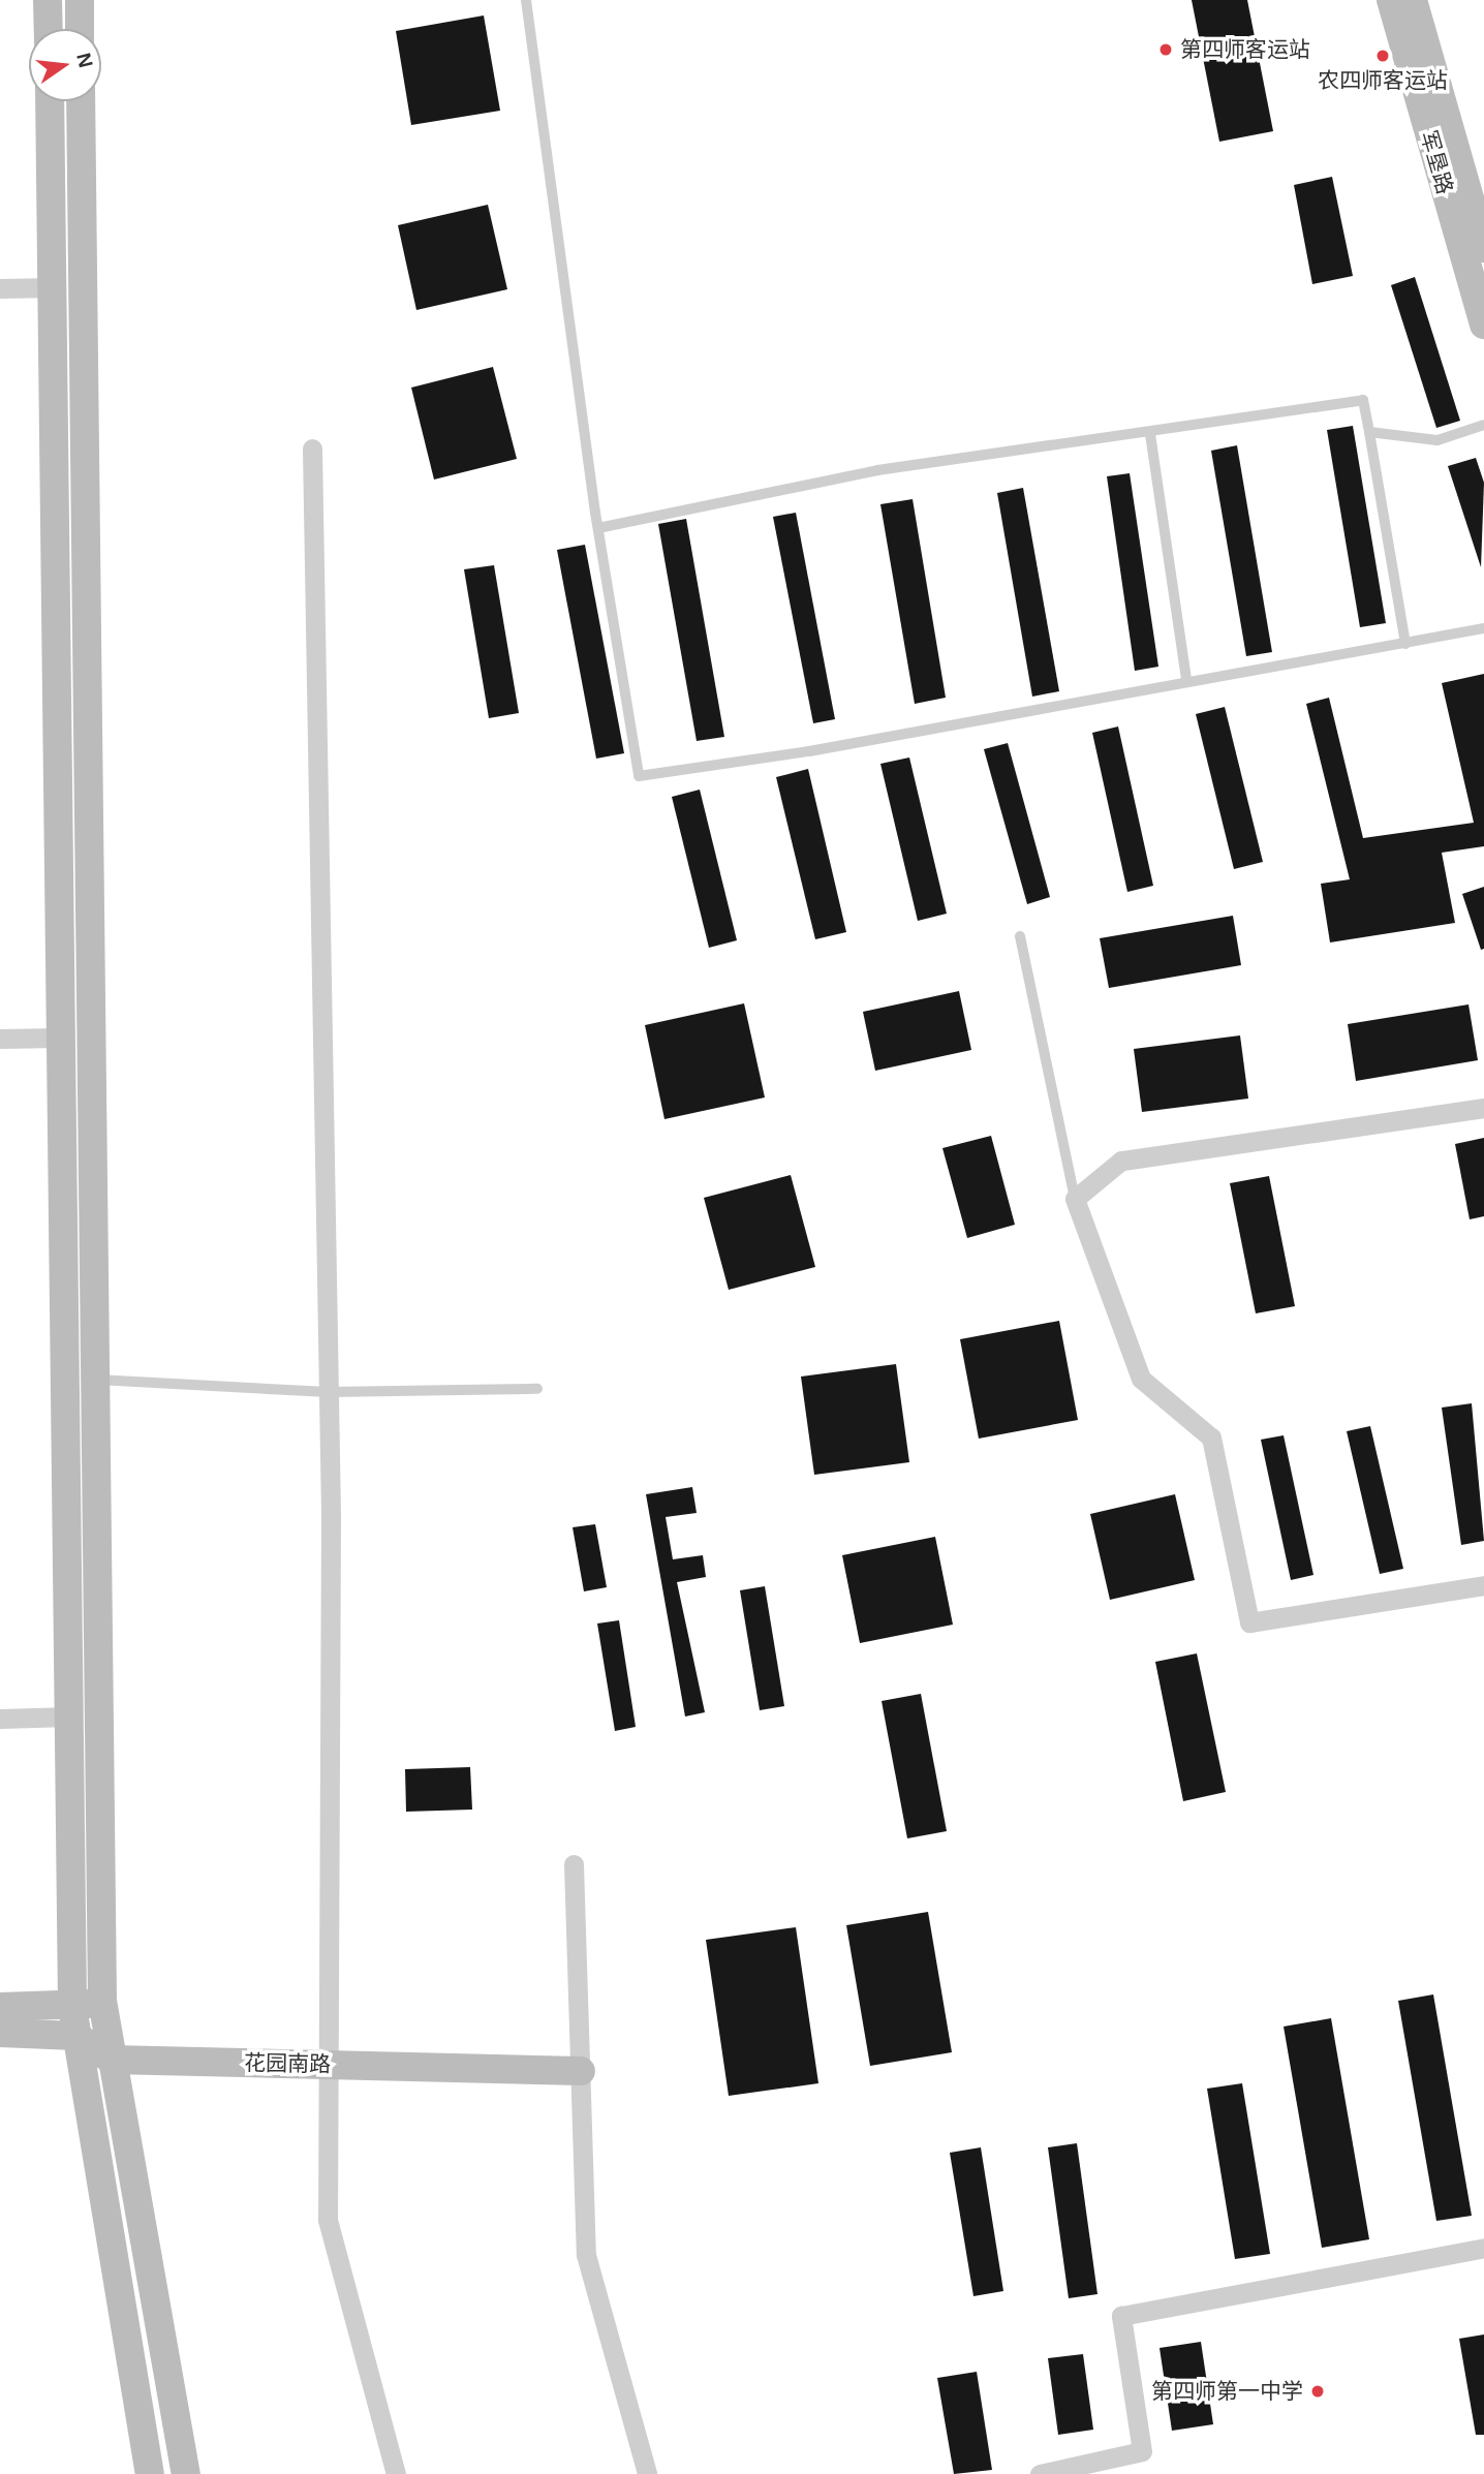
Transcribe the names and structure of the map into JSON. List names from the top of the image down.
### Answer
{
  "streets": {
    "main road": ["军垦路", "花园南路"]
  },
  "places": ["第四师客运站", "农四师客运站", "第四师第一中学"],
  "north": "right"
}
